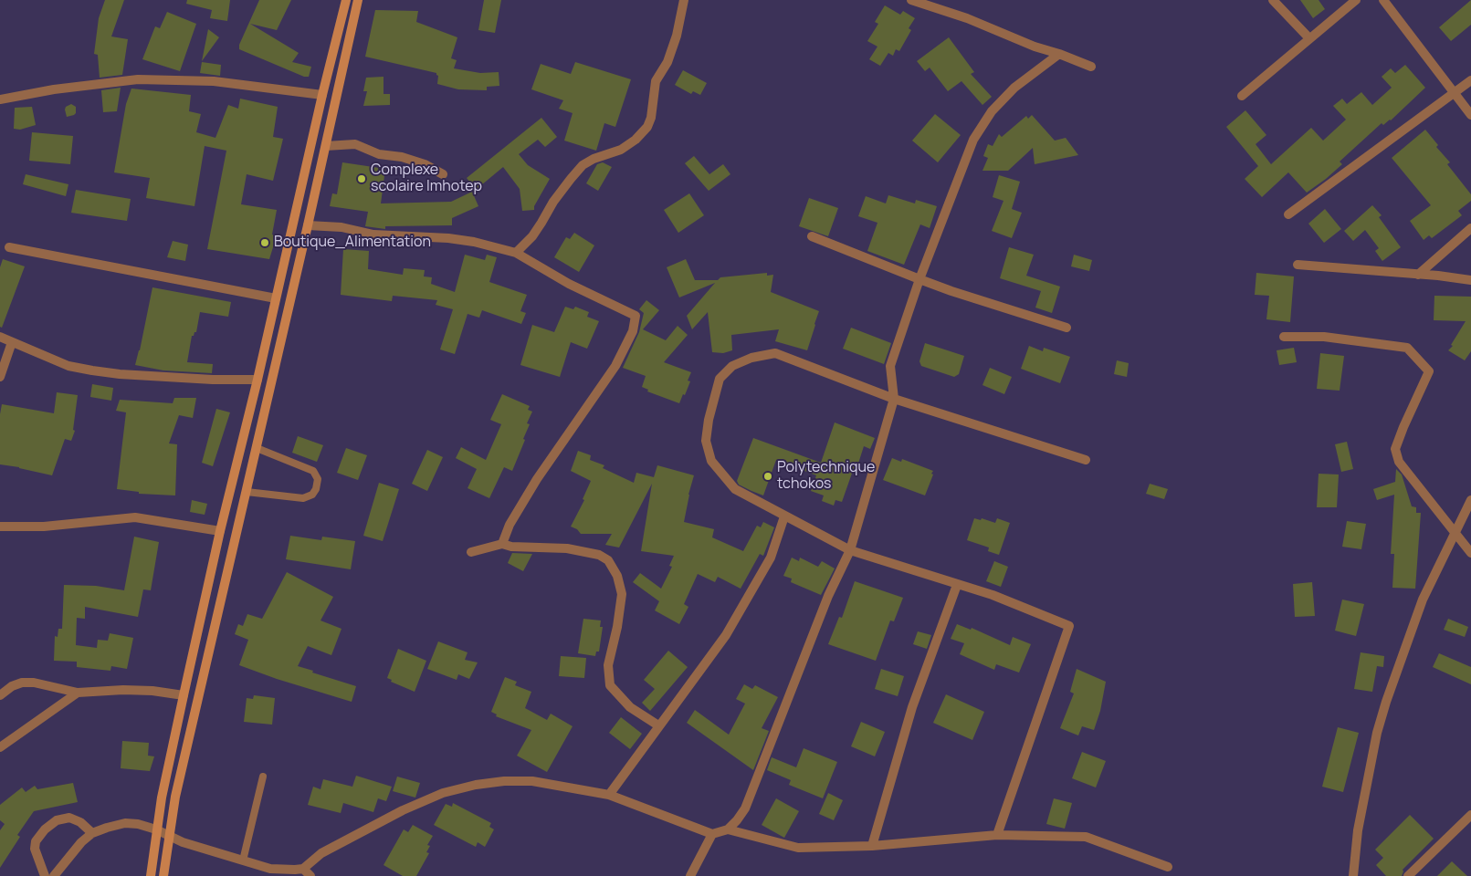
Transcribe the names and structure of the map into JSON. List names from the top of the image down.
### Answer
{
  "places": ["Complexe scolaire Imhotep", "Boutique_Alimentation", "Polytechnique tchokos"]
}
